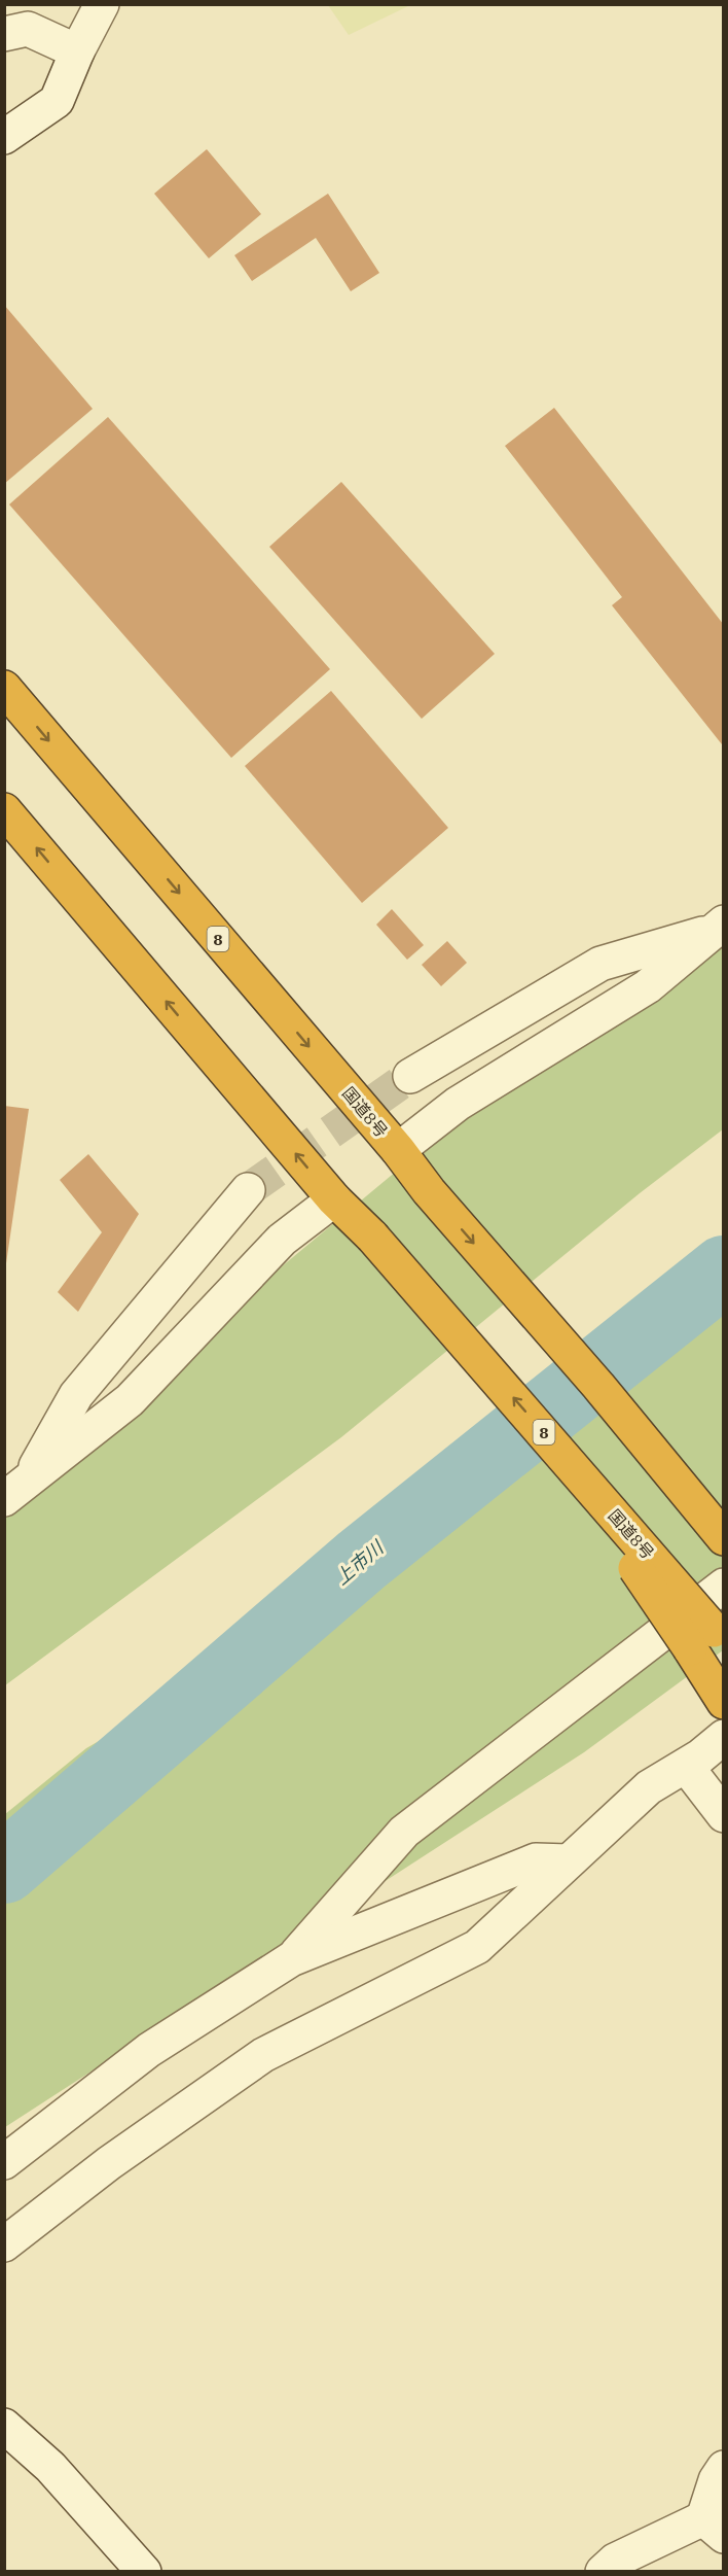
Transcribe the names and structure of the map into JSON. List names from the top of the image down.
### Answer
{
  "streets": {
    "highway": ["8", "国道8号"]
  },
  "crossings": [
    ["8", "国道8号"]
  ],
  "water": ["上市川"]
}
